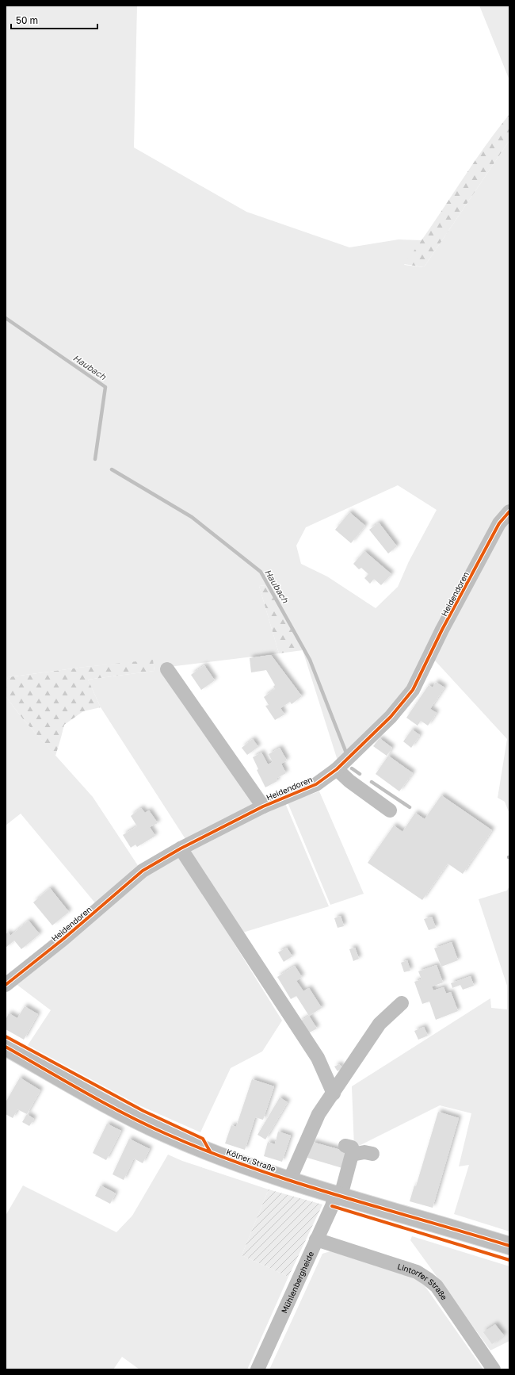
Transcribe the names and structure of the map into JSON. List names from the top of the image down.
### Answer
{
  "streets": {
    "main road": ["Kölner Straße"],
    "street": ["Heidendoren", "Mühlenbergheide", "Lintorfer Straße"]
  },
  "crossings": [
    ["Kölner Straße", "Mühlenbergheide"],
    ["Mühlenbergheide", "Lintorfer Straße"]
  ],
  "water": ["Haubach"],
  "scale_bar": "50 m"
}
